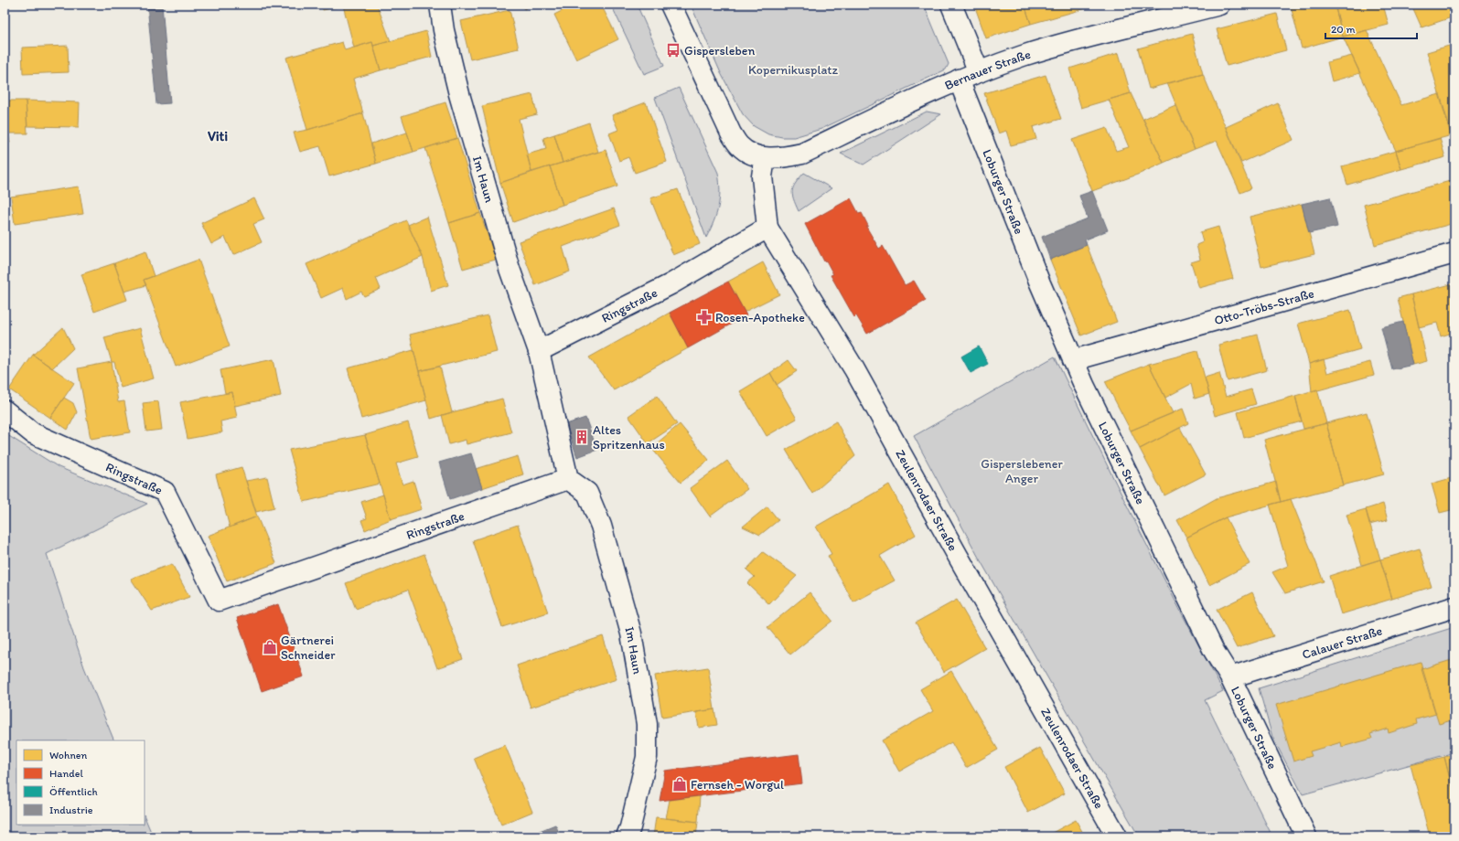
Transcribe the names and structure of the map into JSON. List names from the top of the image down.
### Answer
{
  "streets": {
    "street": [
      "Bernauer Straße",
      "Im Haun",
      "Loburger Straße",
      "Ringstraße",
      "Otto-Tröbs-Straße",
      "Zeulenrodaer Straße",
      "Calauer Straße"
    ]
  },
  "crossings": [
    ["Bernauer Straße", "Loburger Straße"],
    ["Bernauer Straße", "Zeulenrodaer Straße"],
    ["Im Haun", "Ringstraße"],
    ["Loburger Straße", "Otto-Tröbs-Straße"],
    ["Loburger Straße", "Calauer Straße"],
    ["Ringstraße", "Zeulenrodaer Straße"]
  ],
  "districts": ["Viti"],
  "parks": ["Kopernikusplatz", "Gisperslebener Anger"],
  "places": {
    "bus stop": ["Gispersleben"],
    "pharmacy": ["Rosen-Apotheke"],
    "building": ["Altes Spritzenhaus"],
    "shop": ["Gärtnerei Schneider", "Fernseh - Worgul"]
  },
  "legend": [
    "Wohnen",
    "Handel",
    "Öffentlich",
    "Industrie"
  ],
  "scale_bar": "20 m"
}
